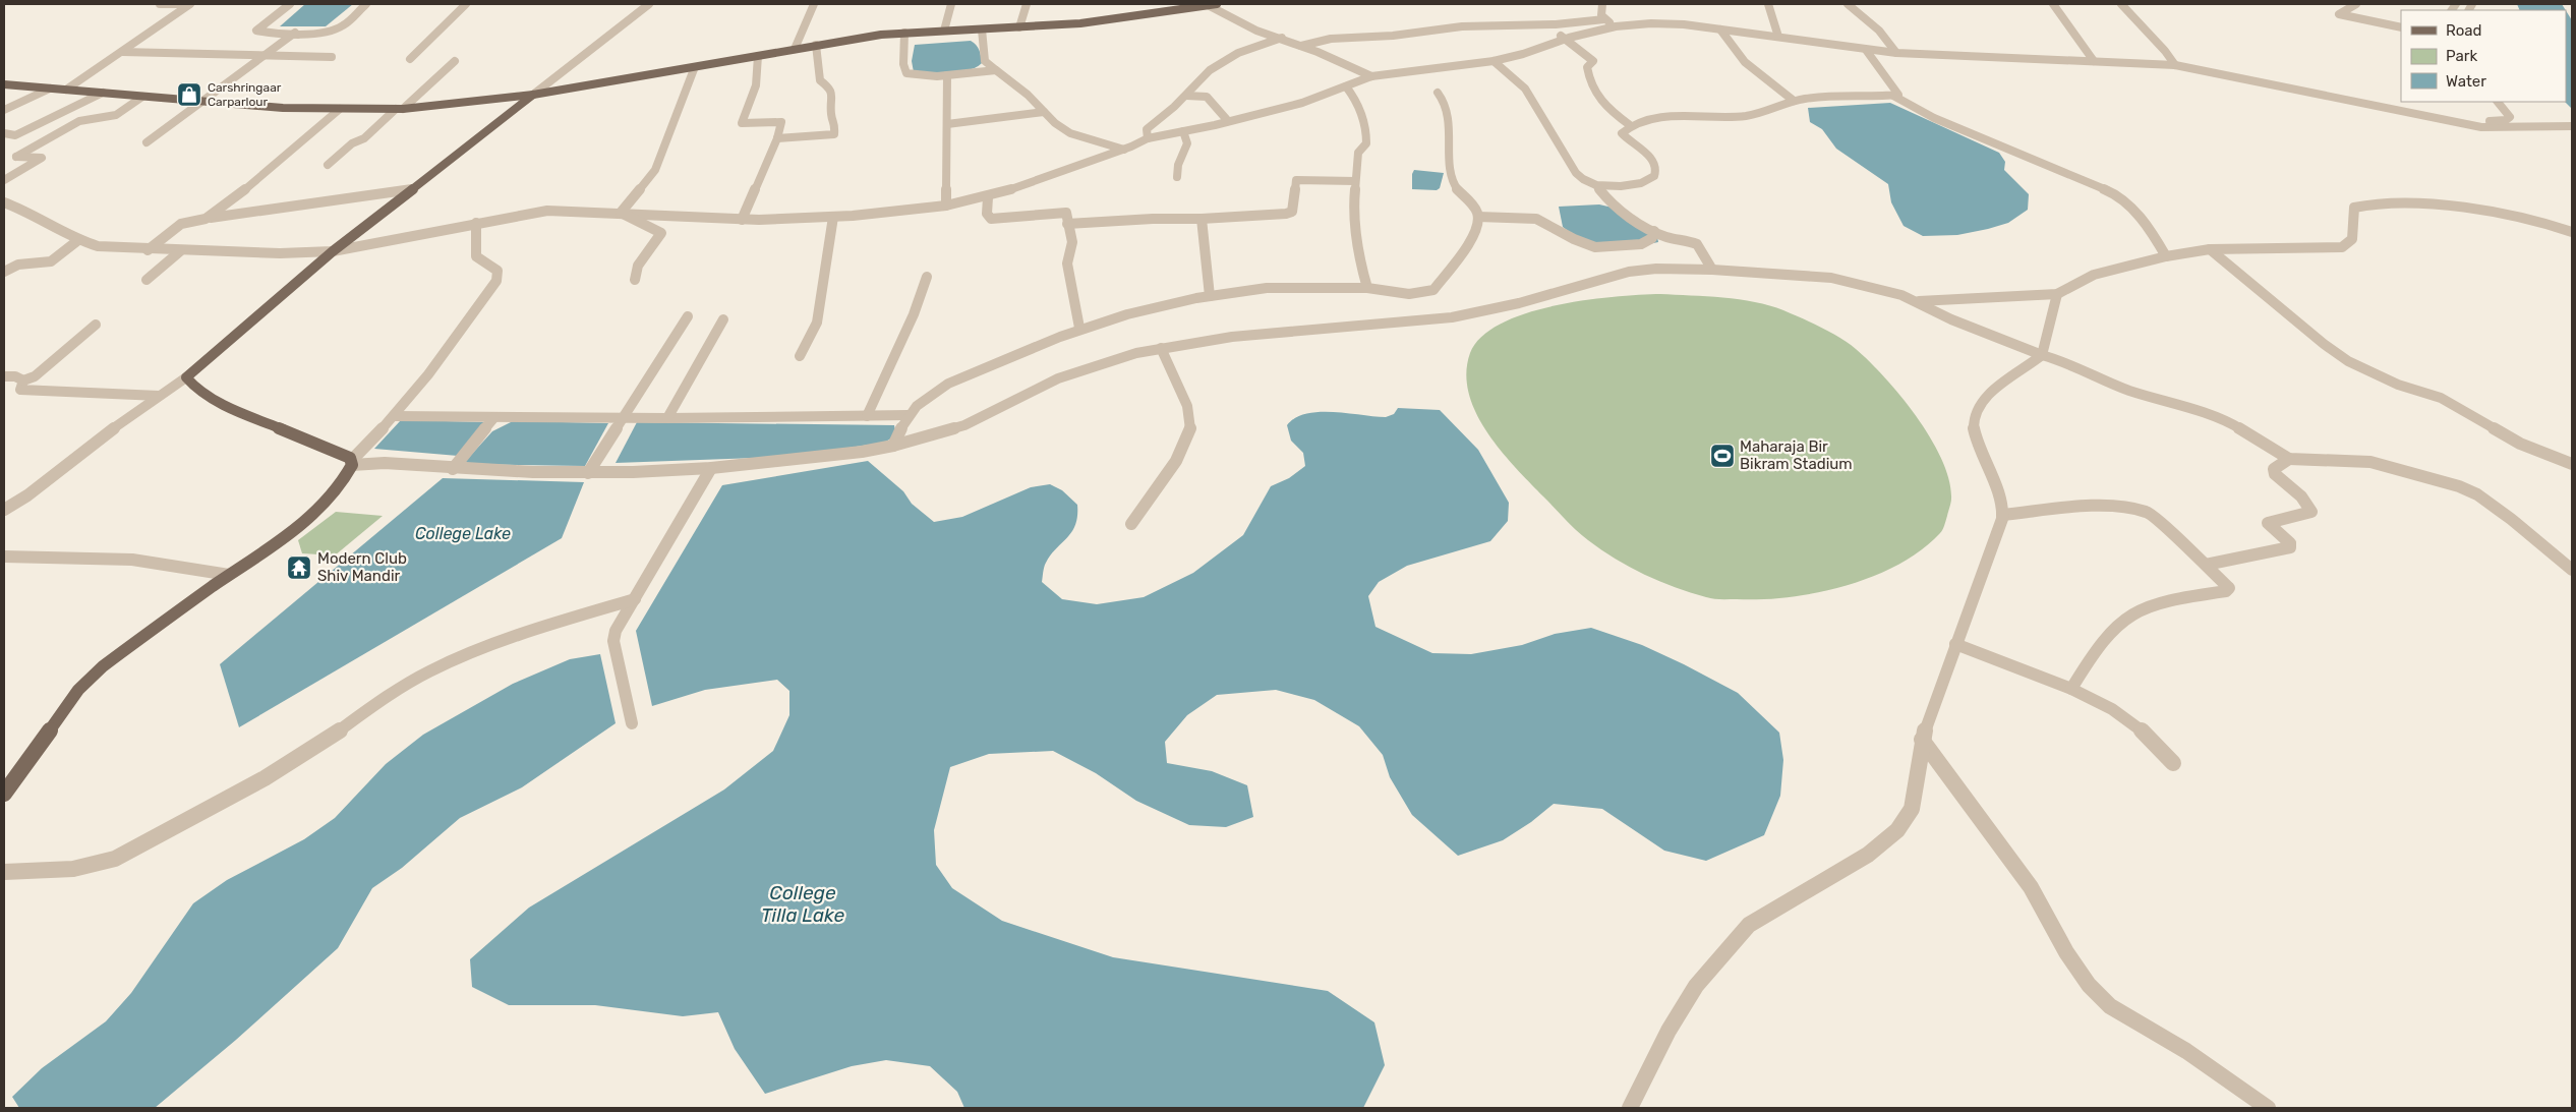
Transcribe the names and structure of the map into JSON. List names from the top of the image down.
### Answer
{
  "water": ["College Lake", "College Tilla Lake"],
  "places": {
    "shop": ["Carshringaar Carparlour"],
    "sports": ["Maharaja Bir Bikram Stadium"],
    "temple": ["Modern Club Shiv Mandir"]
  },
  "legend": ["Road", "Park", "Water"]
}
